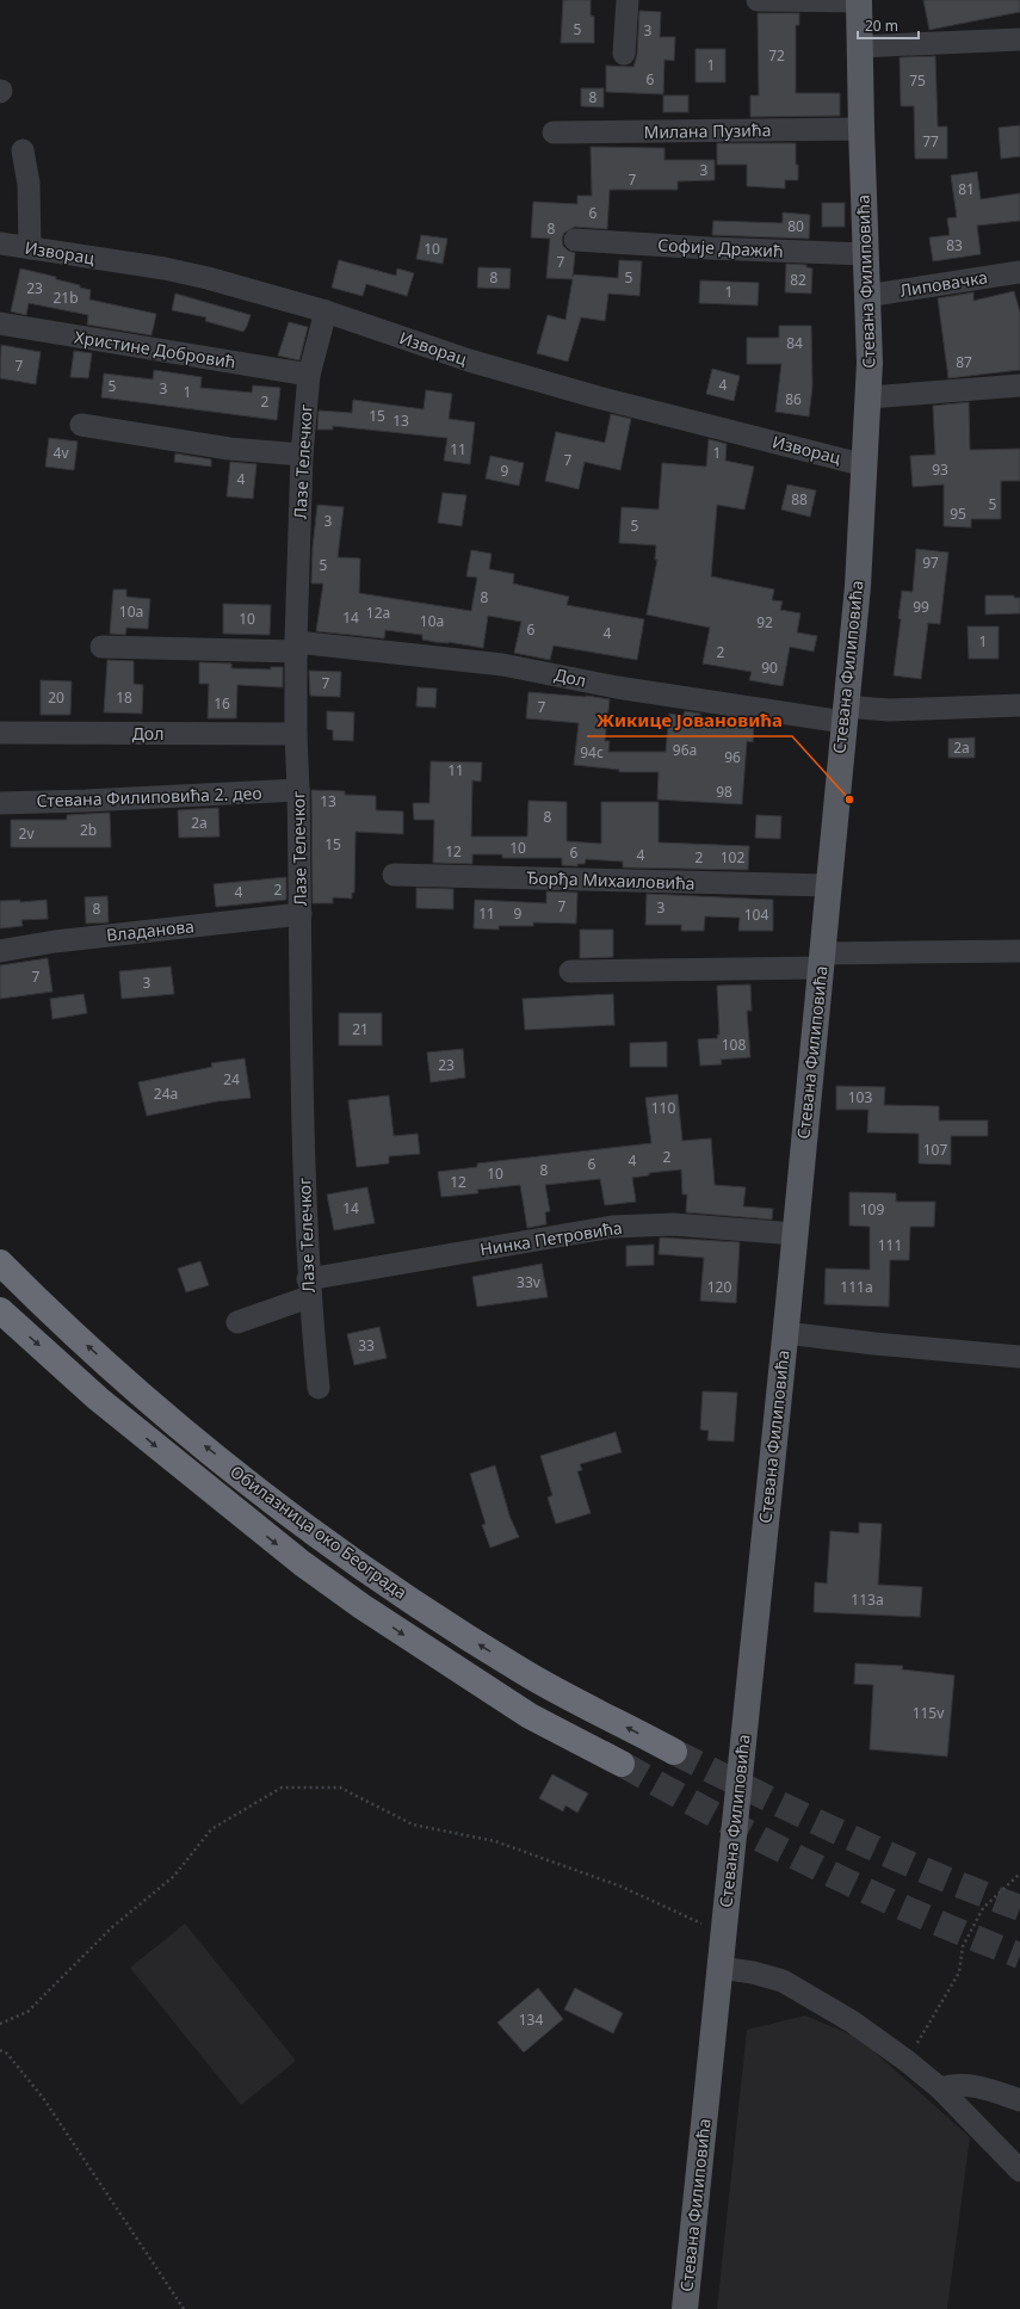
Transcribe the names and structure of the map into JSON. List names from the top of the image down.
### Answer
{
  "streets": {
    "highway": ["Обилазница око Београда"],
    "main road": ["Стевана Филиповића"],
    "street": [
      "Милана Пузића",
      "Софије Дражић",
      "Изворац",
      "Липовачка",
      "Христине Добровић",
      "Лазе Телечког",
      "Дол",
      "Стевана Филиповића 2. део",
      "Ђорђа Михаиловића",
      "Владанова",
      "Нинка Петровића"
    ]
  },
  "crossings": [
    ["Милана Пузића", "Стевана Филиповића"],
    ["Софије Дражић", "Стевана Филиповића"],
    ["Изворац", "Стевана Филиповића"],
    ["Изворац", "Лазе Телечког"],
    ["Стевана Филиповића", "Липовачка"],
    ["Стевана Филиповића", "Дол"],
    ["Стевана Филиповића", "Ђорђа Михаиловића"],
    ["Стевана Филиповића", "Нинка Петровића"],
    ["Христине Добровић", "Лазе Телечког"],
    ["Лазе Телечког", "Дол"],
    ["Лазе Телечког", "Стевана Филиповића 2. део"],
    ["Лазе Телечког", "Владанова"],
    ["Лазе Телечког", "Нинка Петровића"]
  ],
  "places": ["Жикице Јовановића"],
  "house_numbers": [
    "5",
    "3",
    "72",
    "1",
    "6",
    "75",
    "8",
    "77",
    "3",
    "7",
    "81",
    "6",
    "80",
    "8",
    "83",
    "10",
    "7",
    "8",
    "5",
    "82",
    "23",
    "1",
    "21b",
    "84",
    "87",
    "7",
    "4",
    "5",
    "3",
    "1",
    "86",
    "2",
    "15",
    "13",
    "11",
    "4v",
    "1",
    "7",
    "93",
    "9",
    "4",
    "88",
    "5",
    "95",
    "3",
    "5",
    "97",
    "5",
    "8",
    "99",
    "10a",
    "12a",
    "14",
    "10",
    "10a",
    "92",
    "6",
    "4",
    "1",
    "2",
    "90",
    "7",
    "20",
    "18",
    "16",
    "7",
    "2a",
    "96a",
    "94c",
    "96",
    "11",
    "98",
    "13",
    "8",
    "2a",
    "2b",
    "2v",
    "15",
    "10",
    "12",
    "6",
    "4",
    "2",
    "102",
    "2",
    "4",
    "7",
    "3",
    "8",
    "11",
    "9",
    "104",
    "7",
    "3",
    "21",
    "108",
    "23",
    "24",
    "24a",
    "103",
    "110",
    "107",
    "2",
    "4",
    "6",
    "8",
    "10",
    "12",
    "14",
    "109",
    "111",
    "33v",
    "120",
    "111a",
    "33",
    "113a",
    "115v",
    "134"
  ],
  "scale_bar": "20 m"
}
